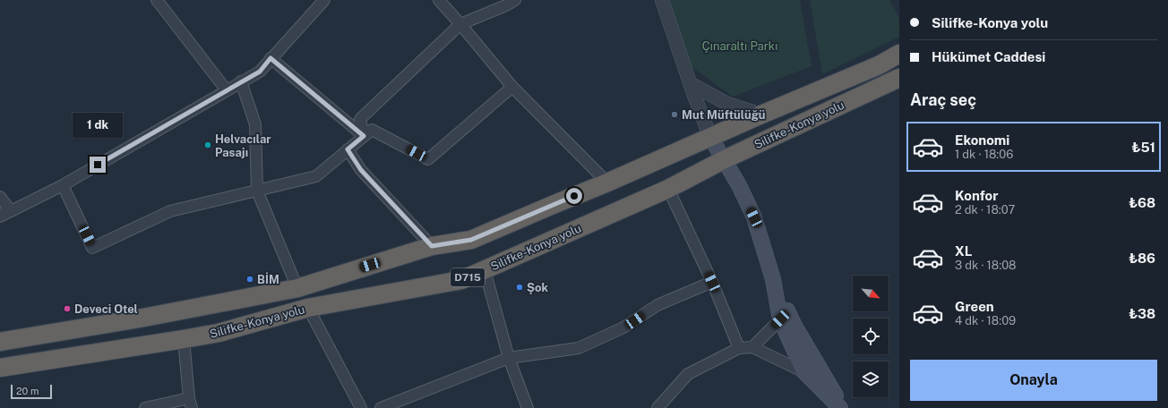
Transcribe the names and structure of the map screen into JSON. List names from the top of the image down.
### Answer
{
  "streets": {
    "highway": ["Silifke-Konya yolu", "D715"]
  },
  "parks": ["Çınaraltı Parkı"],
  "places": [
    "Mut Müftülüğü",
    "Helvacılar Pasajı",
    "BİM",
    "Şok",
    "Deveci Otel"
  ],
  "scale_bar": "20 m",
  "north": "bottom right",
  "page": {
    "banner": ["Silifke-Konya yolu", "Hükümet Caddesi"],
    "heading": "Araç seç",
    "bubble": "1 dk",
    "list": [
      {
        "name": "Ekonomi",
        "note": "1 dk · 18:06",
        "value": "₺51"
      },
      {
        "name": "Konfor",
        "note": "2 dk · 18:07",
        "value": "₺68"
      },
      {
        "name": "XL",
        "note": "3 dk · 18:08",
        "value": "₺86"
      },
      {
        "name": "Green",
        "note": "4 dk · 18:09",
        "value": "₺38"
      }
    ],
    "buttons": "Onayla",
    "scale": "20 m"
  }
}
